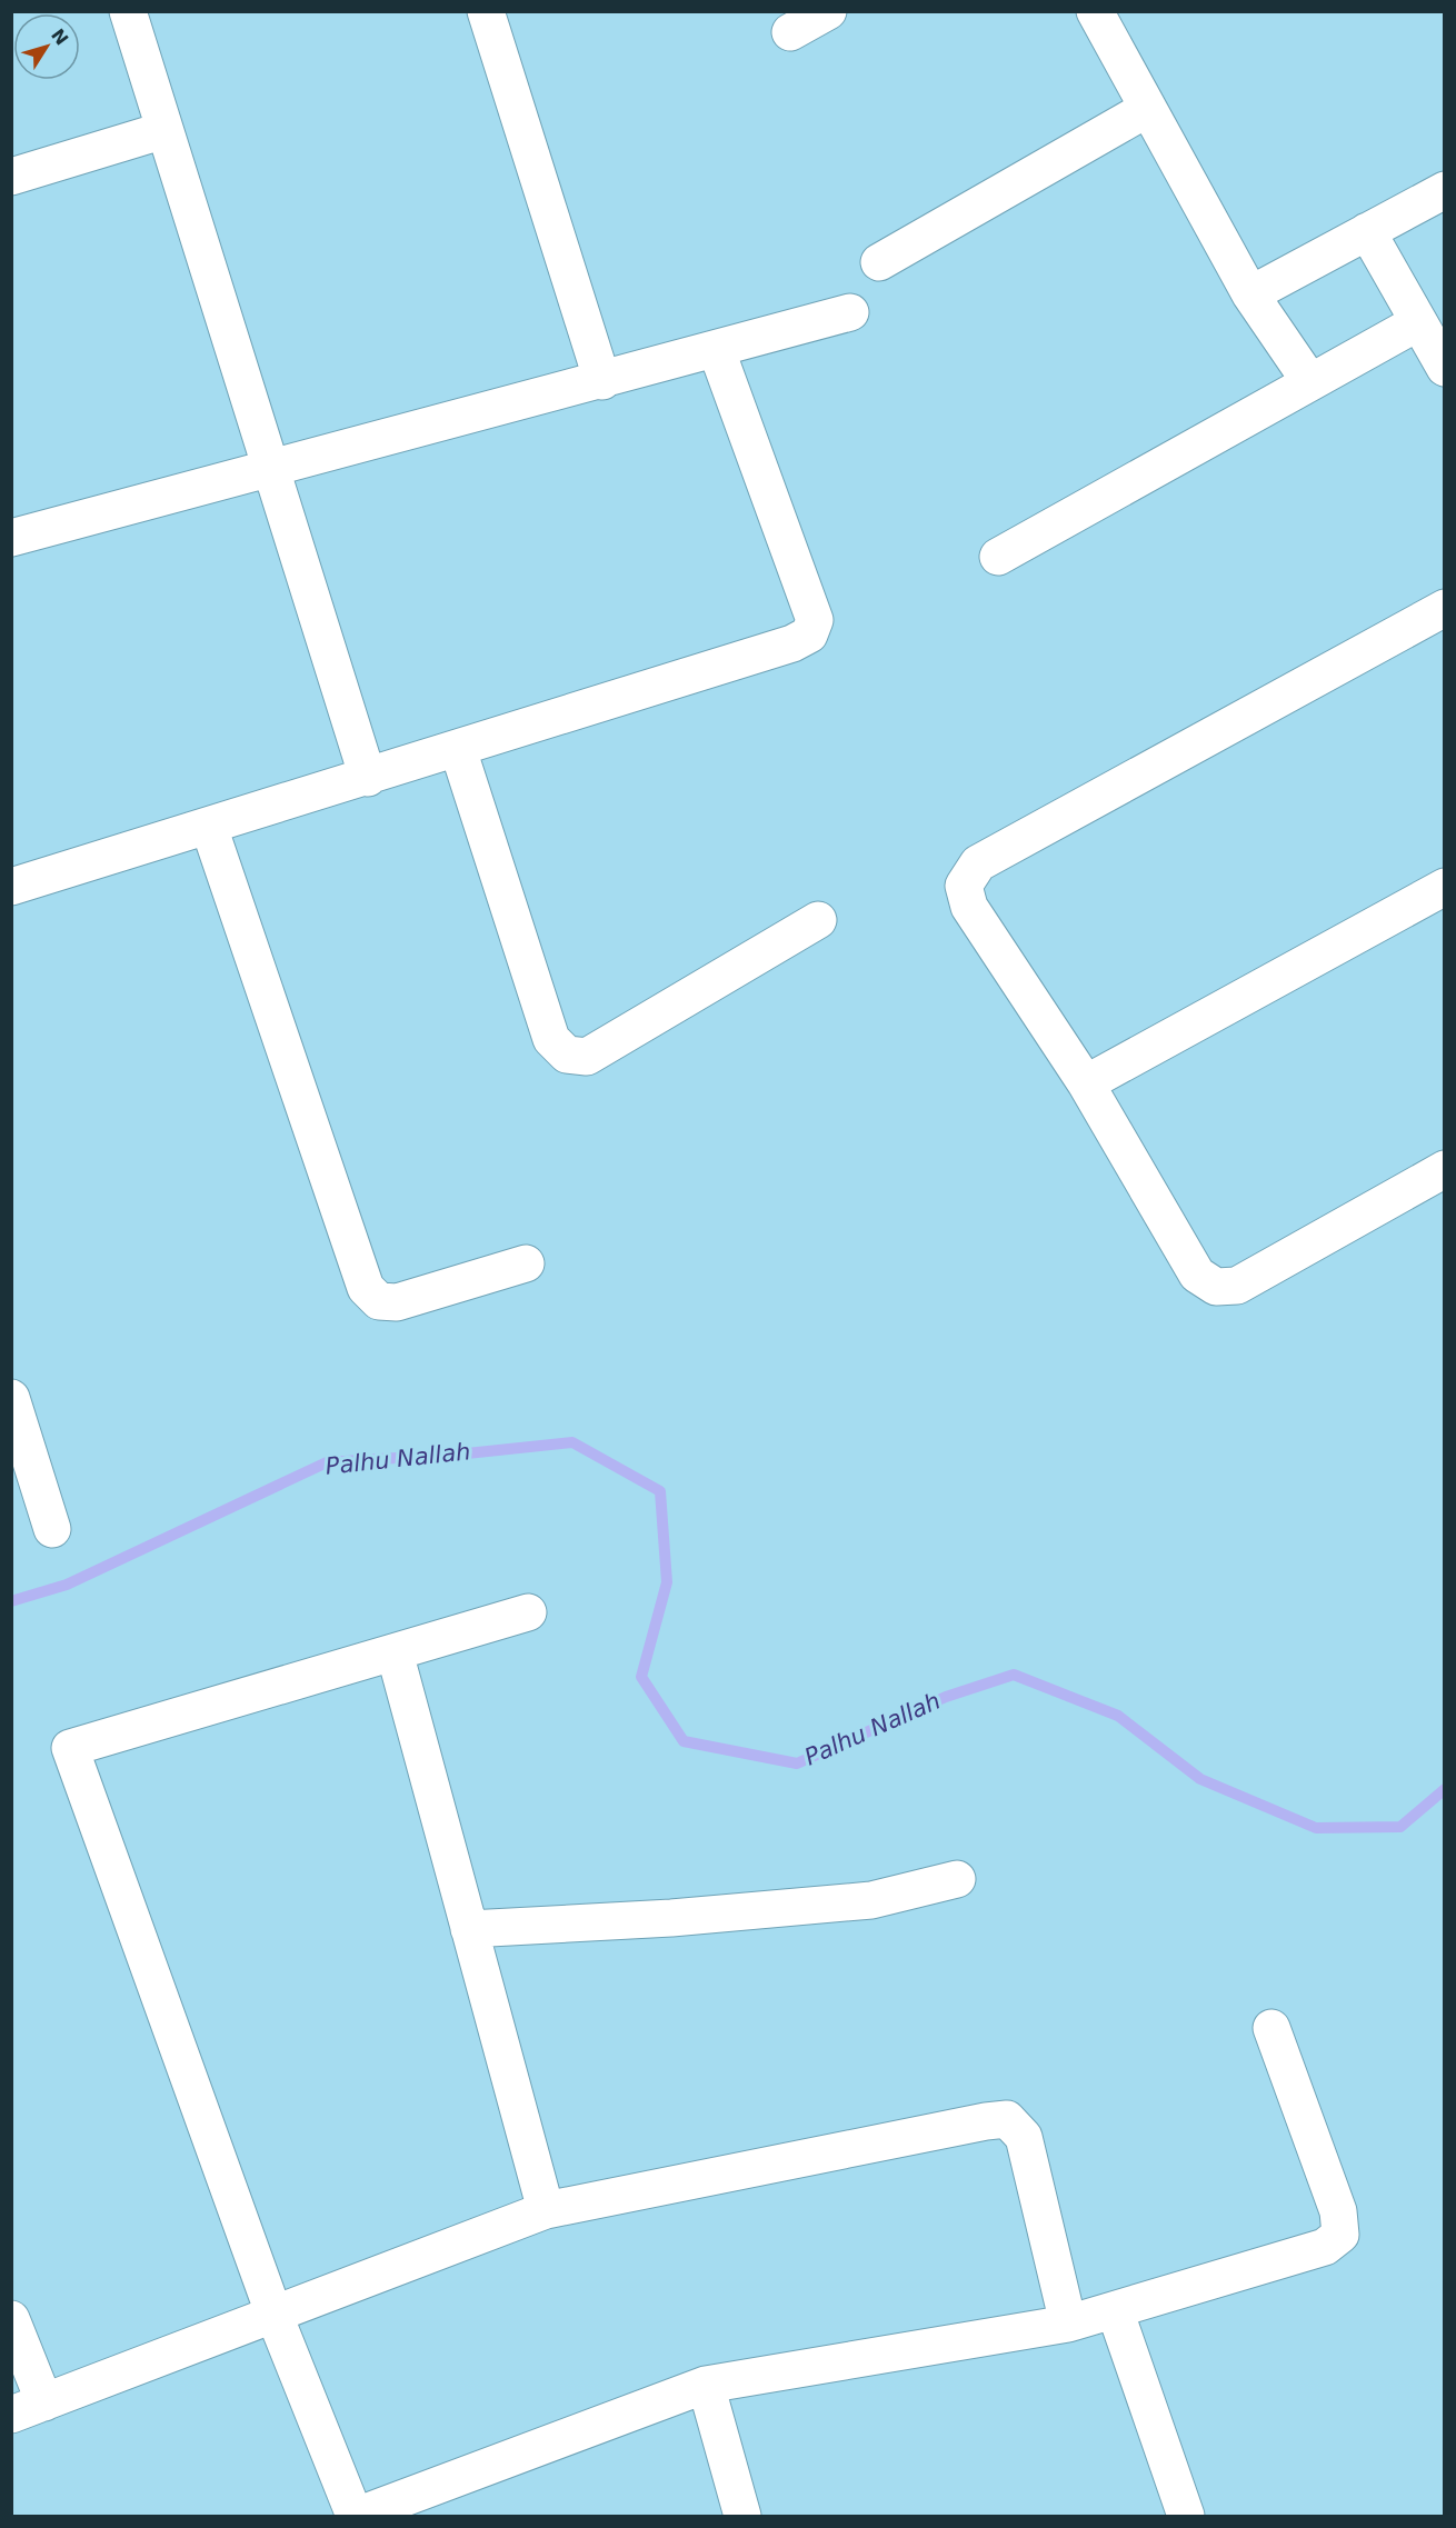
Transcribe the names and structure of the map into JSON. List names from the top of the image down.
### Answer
{
  "water": ["Palhu Nallah"],
  "north": "top right"
}
